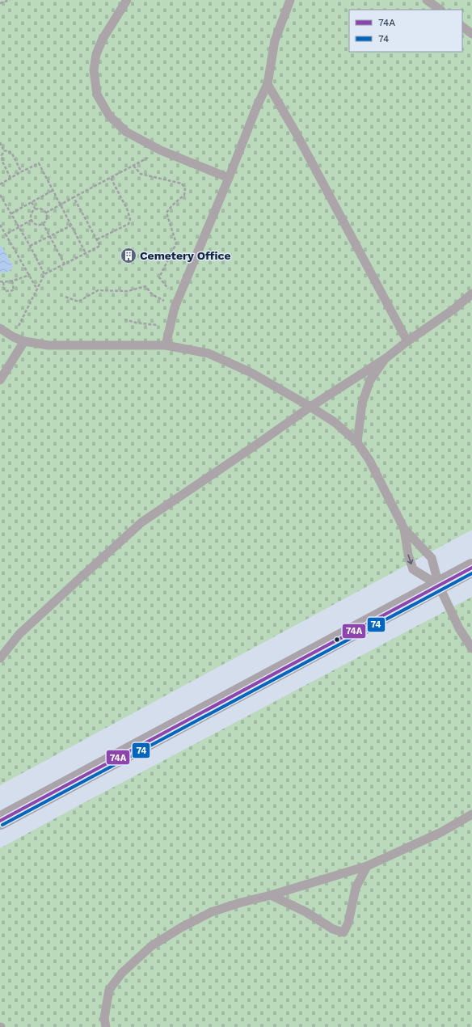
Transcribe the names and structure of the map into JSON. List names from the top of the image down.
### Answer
{
  "places": {
    "building": ["Cemetery Office"]
  },
  "lines": ["transit line 74A", "transit line 74"],
  "legend": ["74A", "74"]
}
